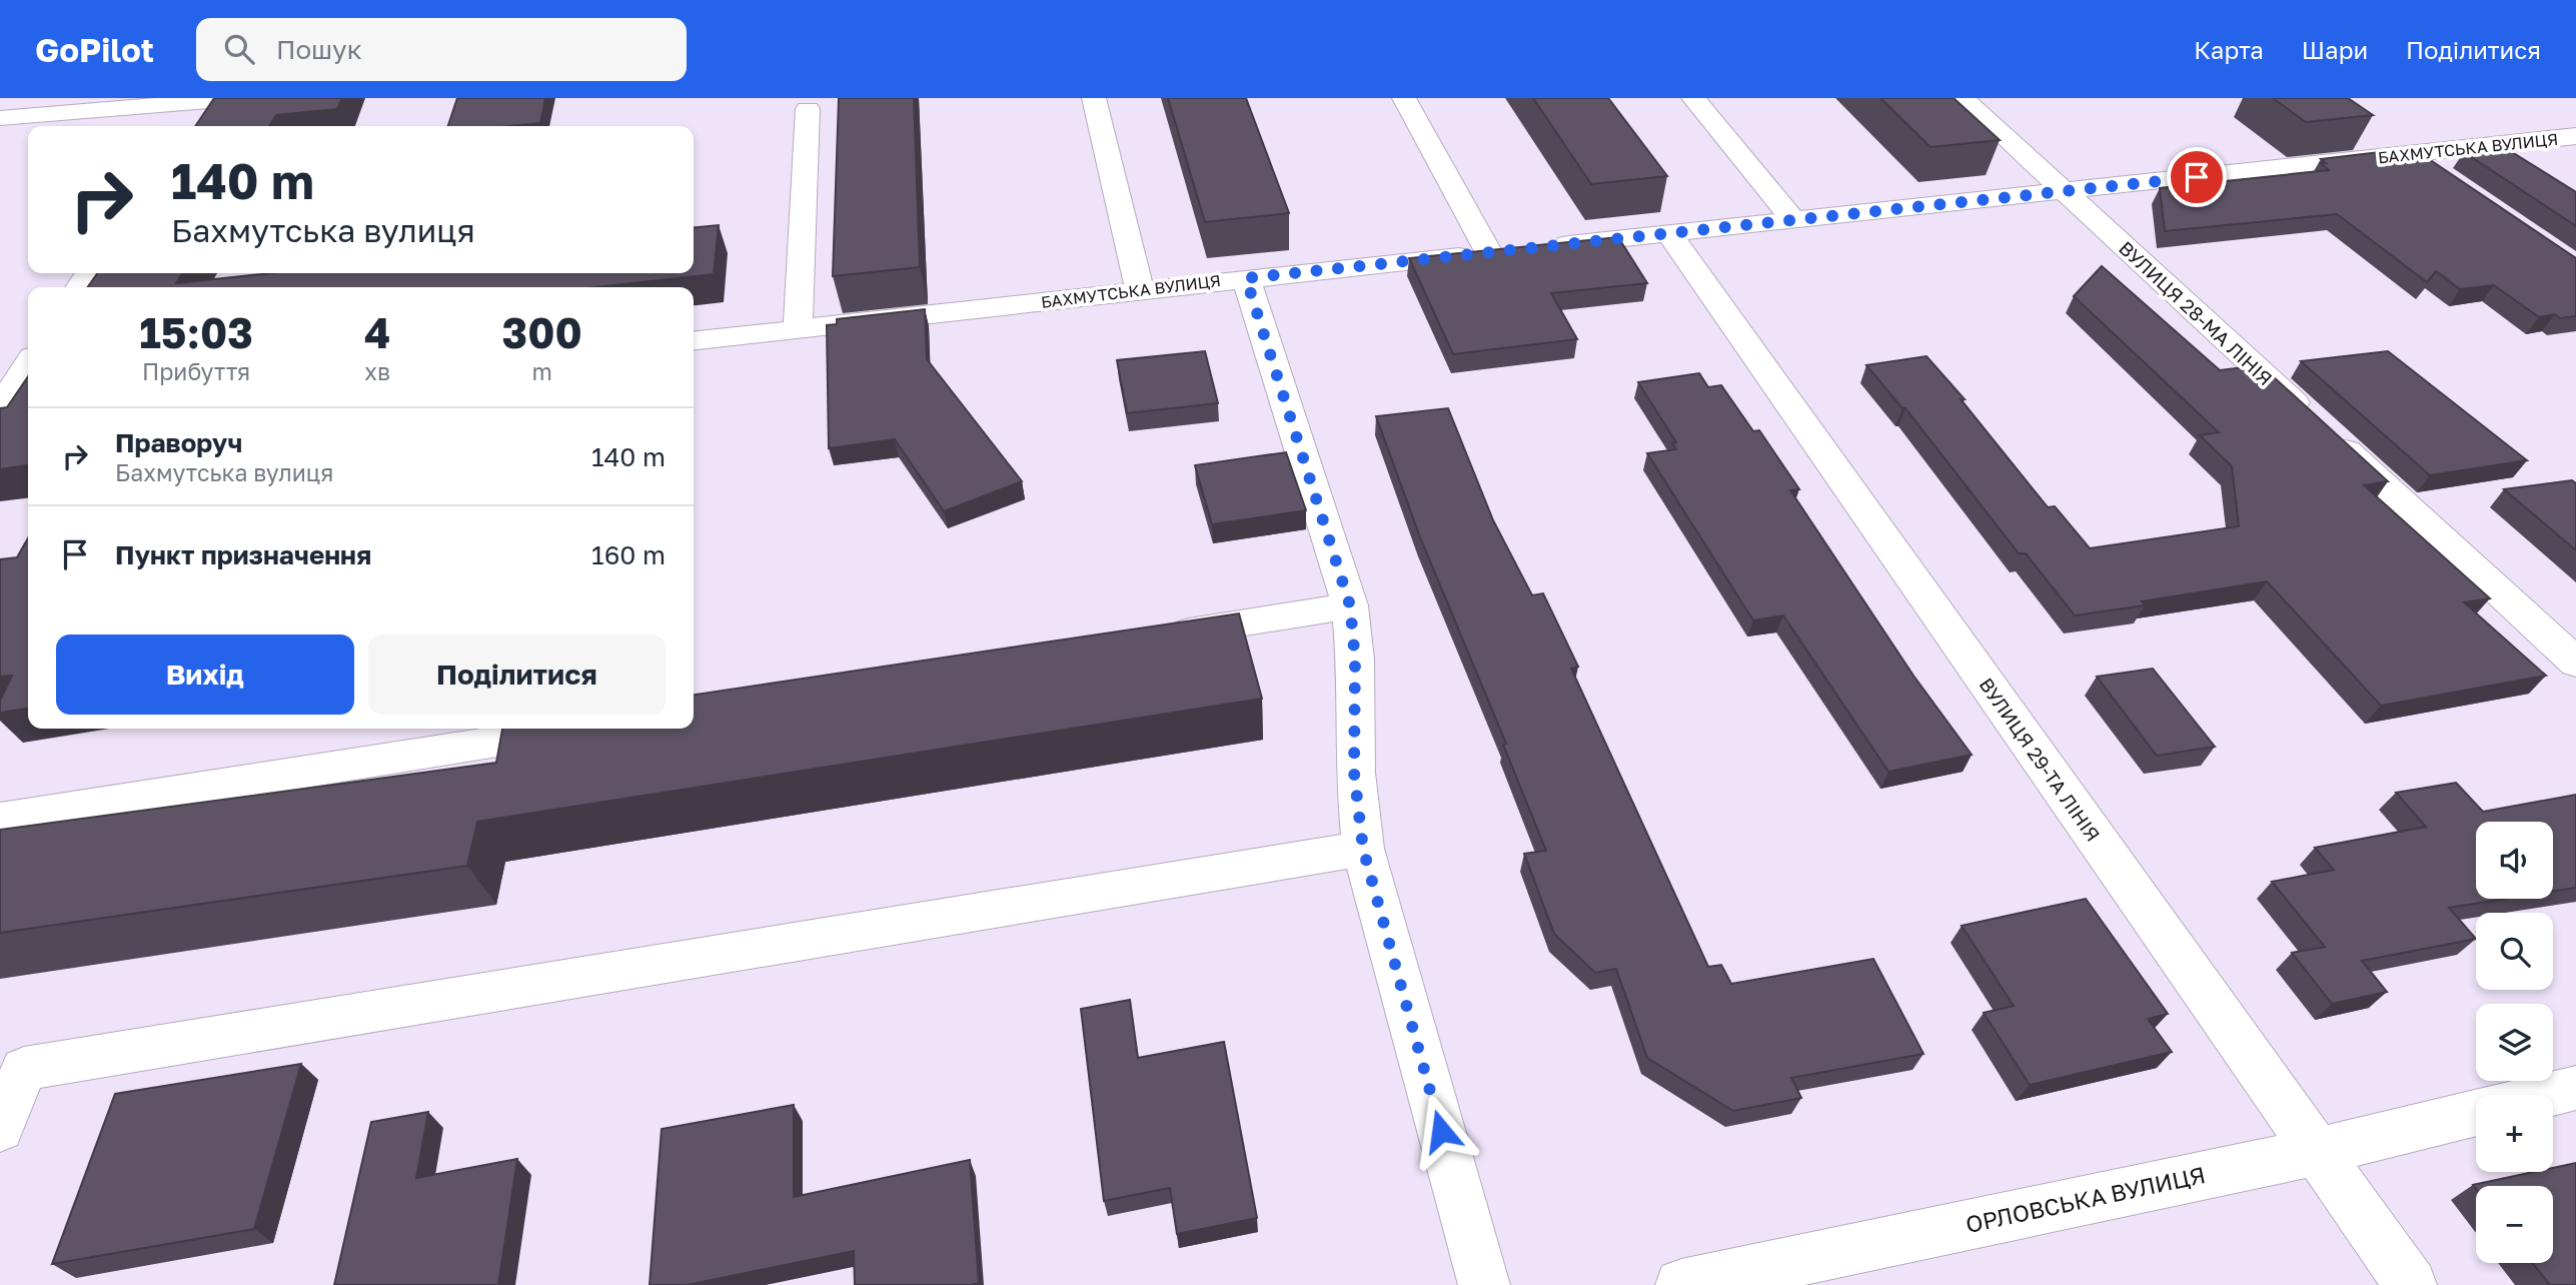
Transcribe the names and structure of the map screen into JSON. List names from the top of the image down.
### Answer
{
  "streets": {
    "street": [
      "БАХМУТСЬКА ВУЛИЦЯ",
      "ВУЛИЦЯ 28-МА ЛІНІЯ",
      "ВУЛИЦЯ 29-ТА ЛІНІЯ",
      "ОРЛОВСЬКА ВУЛИЦЯ"
    ]
  },
  "crossings": [
    ["БАХМУТСЬКА ВУЛИЦЯ", "ВУЛИЦЯ 28-МА ЛІНІЯ"],
    ["БАХМУТСЬКА ВУЛИЦЯ", "ВУЛИЦЯ 29-ТА ЛІНІЯ"],
    ["ВУЛИЦЯ 29-ТА ЛІНІЯ", "ОРЛОВСЬКА ВУЛИЦЯ"]
  ],
  "page": {
    "header": "GoPilot",
    "search": "Пошук",
    "nav": ["Карта", "Шари", "Поділитися"],
    "turn": ["140 m", "Бахмутська вулиця"],
    "eta": [
      "15:03",
      "Прибуття",
      "4",
      "хв",
      "300",
      "m"
    ],
    "list": [
      {
        "name": "Праворуч",
        "note": "Бахмутська вулиця",
        "value": "140 m"
      },
      {
        "name": "Пункт призначення",
        "value": "160 m"
      }
    ],
    "buttons": ["Вихід", "Поділитися"],
    "map_buttons": ["+", "−"]
  }
}
